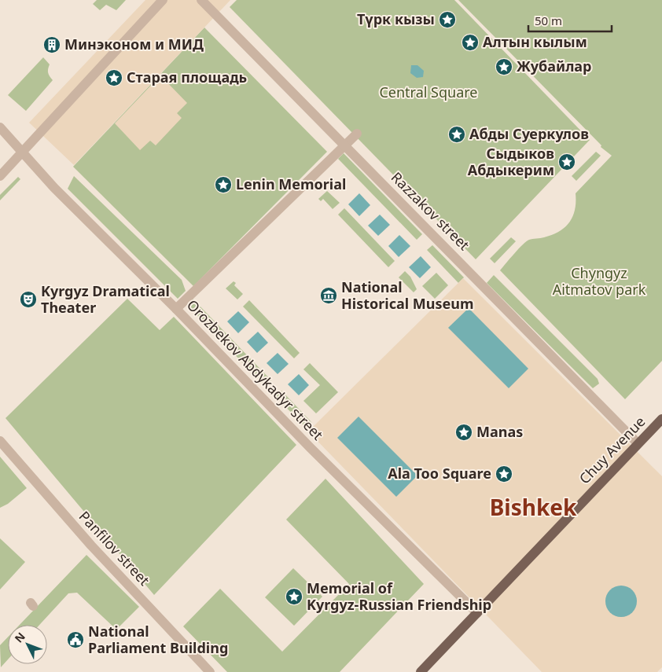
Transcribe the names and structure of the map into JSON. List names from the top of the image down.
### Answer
{
  "streets": {
    "main road": ["Chuy Avenue"],
    "street": ["Razzakov street", "Orozbekov Abdykadyr street", "Panfilov street"]
  },
  "crossings": [
    ["Razzakov street", "Chuy Avenue"],
    ["Orozbekov Abdykadyr street", "Chuy Avenue"]
  ],
  "districts": ["Bishkek"],
  "parks": ["Central Square", "Chyngyz Aitmatov park"],
  "places": {
    "place": [
      "Түрк кызы",
      "Алтын кылым",
      "Жубайлар",
      "Старая площадь",
      "Абды Суеркулов",
      "Сыдыков Абдыкерим",
      "Lenin Memorial",
      "Manas",
      "Ala Too Square",
      "Memorial of Kyrgyz-Russian Friendship"
    ],
    "building": ["Минэконом и МИД"],
    "museum": ["National Historical Museum"],
    "theatre": ["Kyrgyz Dramatical Theater"],
    "public building": ["National Parliament Building"]
  },
  "scale_bar": "50 m",
  "north": "top left"
}
